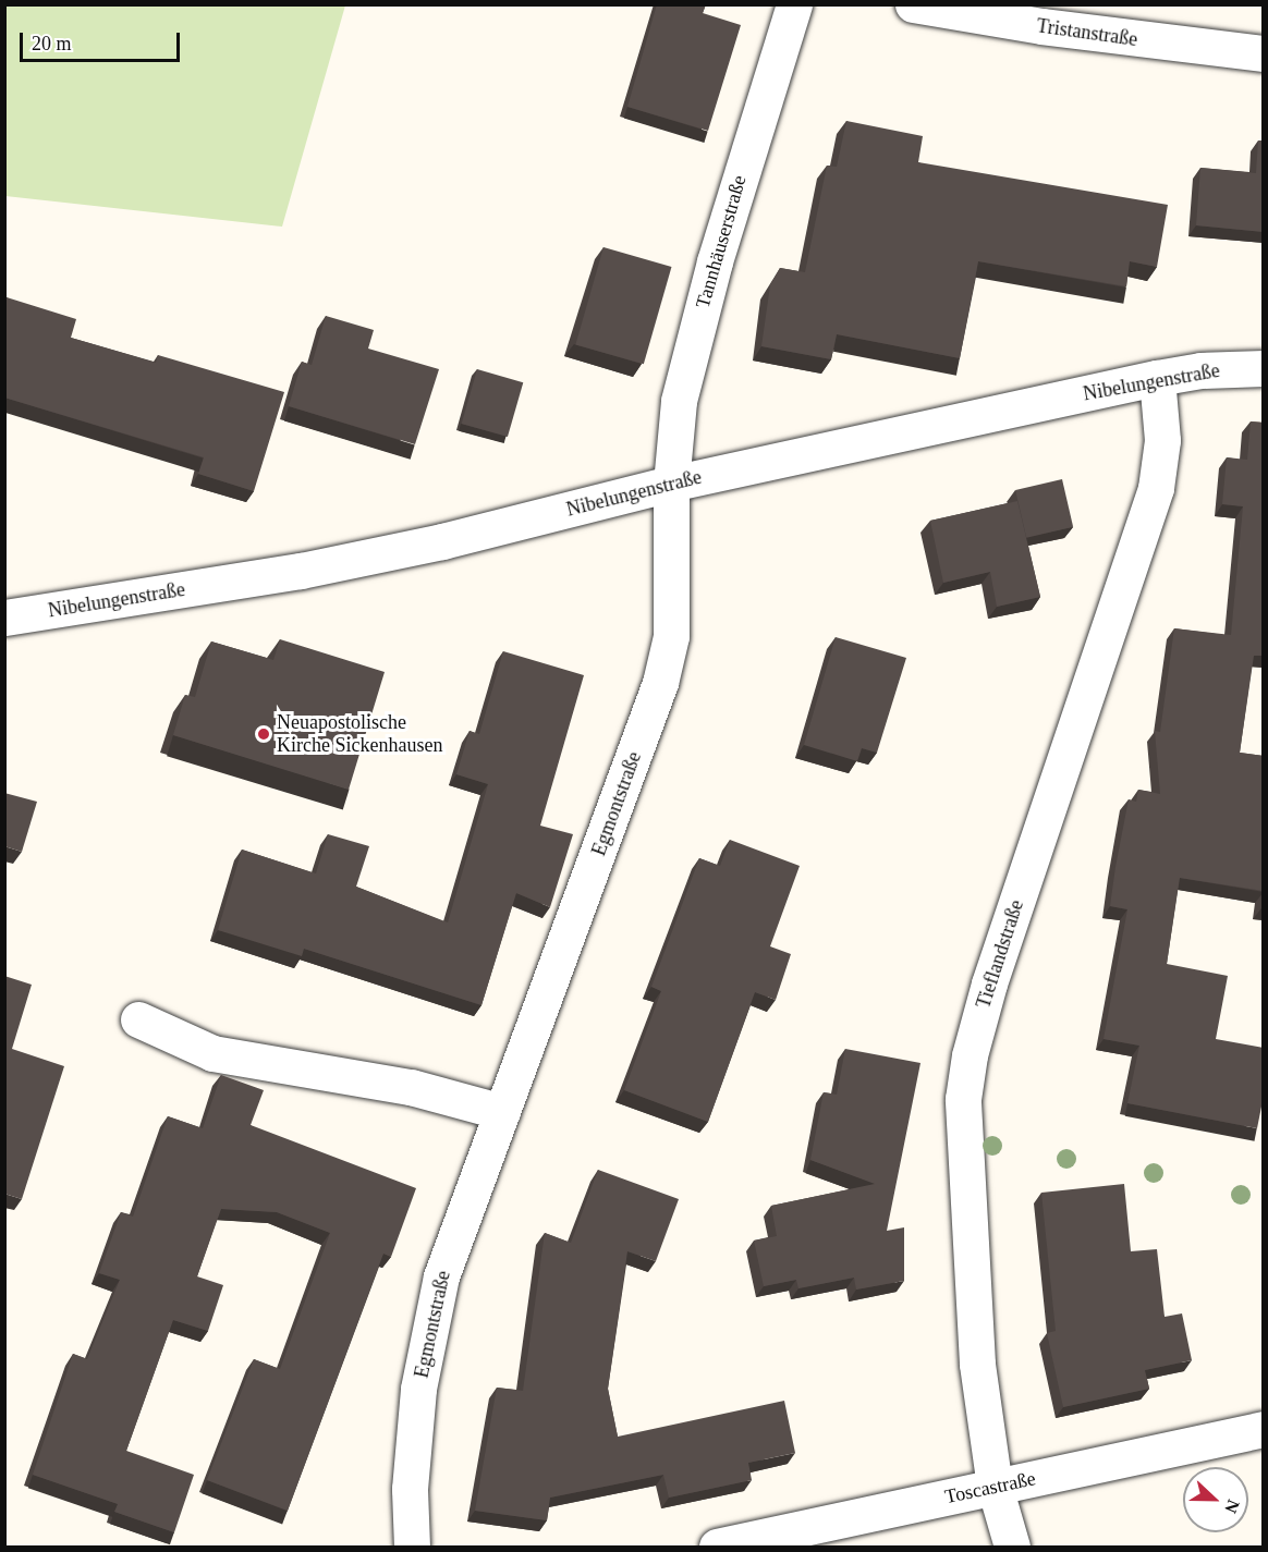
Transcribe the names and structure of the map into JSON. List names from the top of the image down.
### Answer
{
  "streets": {
    "street": [
      "Tristanstraße",
      "Tannhäuserstraße",
      "Nibelungenstraße",
      "Egmontstraße",
      "Tieflandstraße",
      "Toscastraße"
    ]
  },
  "crossings": [
    ["Tannhäuserstraße", "Nibelungenstraße"],
    ["Tannhäuserstraße", "Egmontstraße"],
    ["Nibelungenstraße", "Egmontstraße"],
    ["Nibelungenstraße", "Tieflandstraße"],
    ["Tieflandstraße", "Toscastraße"]
  ],
  "places": ["Neuapostolische Kirche Sickenhausen"],
  "scale_bar": "20 m",
  "north": "right"
}
